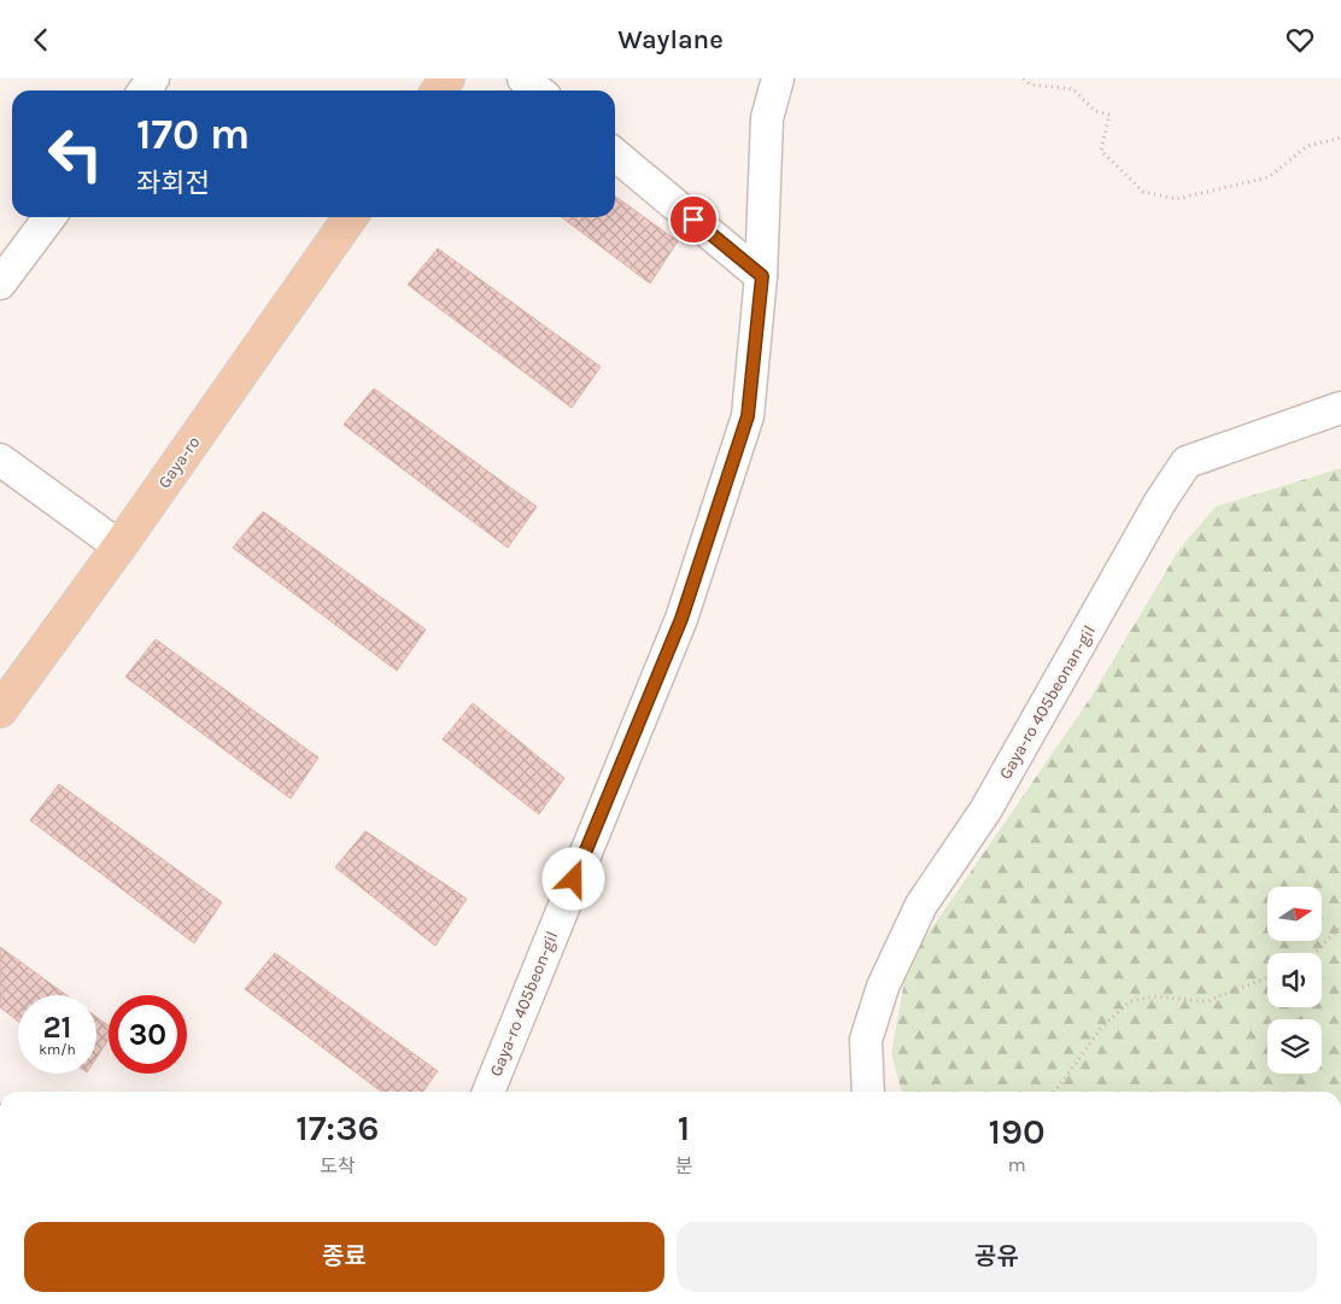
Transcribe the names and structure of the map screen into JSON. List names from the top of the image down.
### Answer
{
  "streets": {
    "main road": ["Gaya-ro"],
    "street": ["Gaya-ro 405beonan-gil", "Gaya-ro 405beon-gil"]
  },
  "north": "right",
  "page": {
    "header": "Waylane",
    "turn": ["170 m", "좌회전"],
    "speed": "21 km/h",
    "limit": "30",
    "eta": [
      "17:36",
      "도착",
      "1",
      "분",
      "190",
      "m"
    ],
    "buttons": ["종료", "공유"]
  }
}
